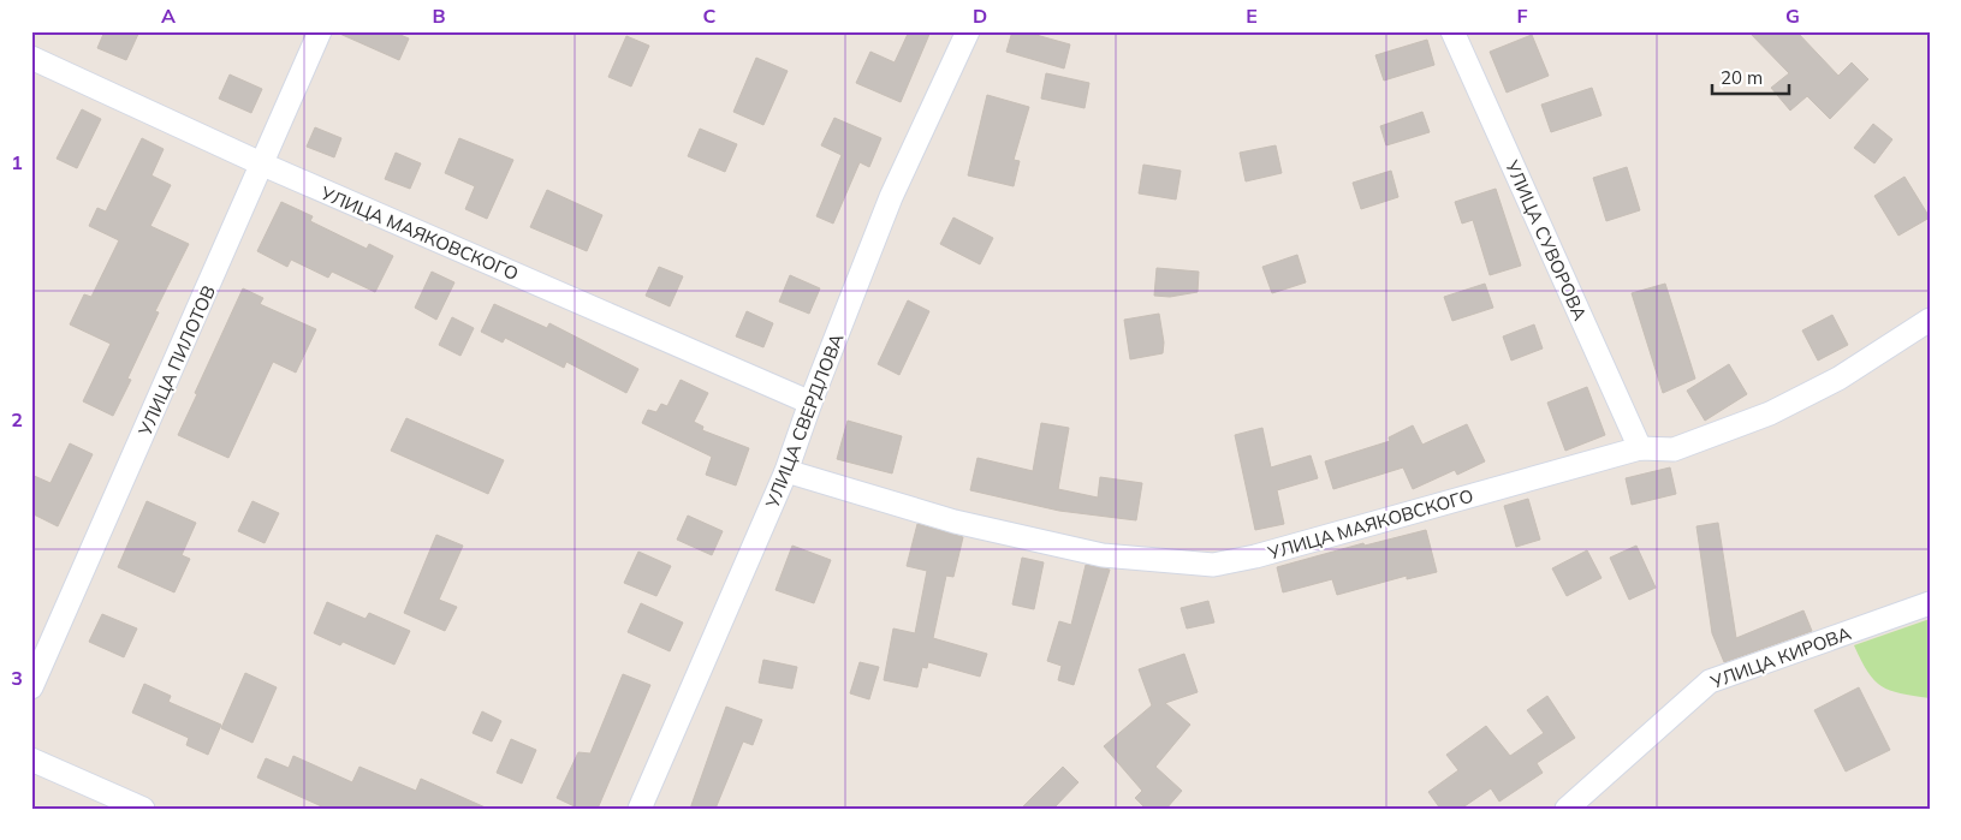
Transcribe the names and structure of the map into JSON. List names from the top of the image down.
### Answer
{
  "streets": {
    "street": [
      "УЛИЦА МАЯКОВСКОГО",
      "УЛИЦА СУВОРОВА",
      "УЛИЦА ПИЛОТОВ",
      "УЛИЦА СВЕРДЛОВА",
      "УЛИЦА КИРОВА"
    ]
  },
  "crossings": [
    ["УЛИЦА МАЯКОВСКОГО", "УЛИЦА СУВОРОВА"],
    ["УЛИЦА МАЯКОВСКОГО", "УЛИЦА ПИЛОТОВ"],
    ["УЛИЦА МАЯКОВСКОГО", "УЛИЦА СВЕРДЛОВА"]
  ],
  "scale_bar": "20 m",
  "grid": {
    "columns": [
      "A",
      "B",
      "C",
      "D",
      "E",
      "F",
      "G"
    ],
    "rows": ["1", "2", "3"]
  }
}
